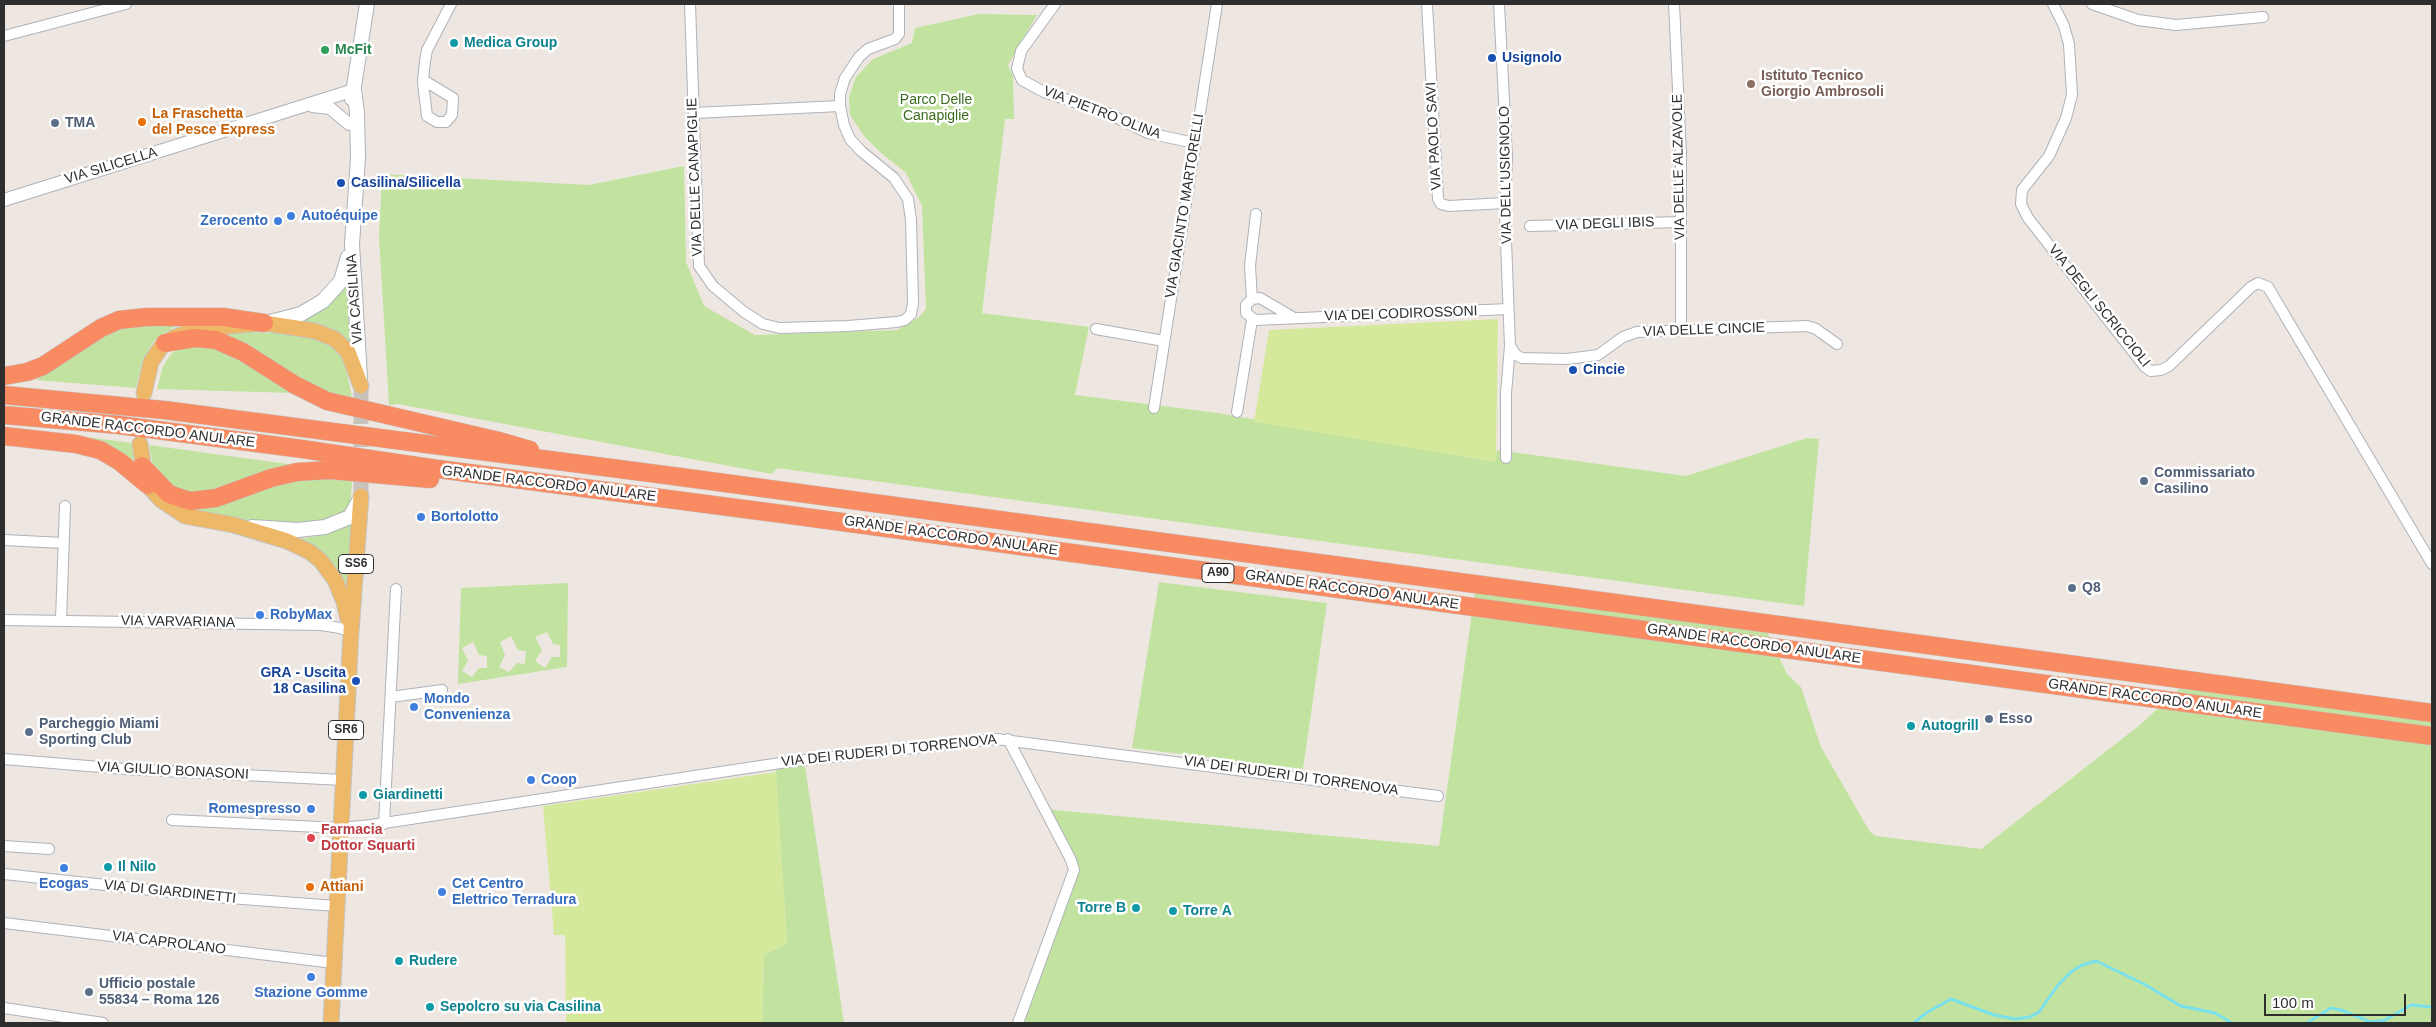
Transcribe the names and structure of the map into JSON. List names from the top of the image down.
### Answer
{
  "streets": {
    "highway": ["GRANDE RACCORDO ANULARE", "A90"],
    "main road": ["VIA CASILINA", "SS6", "SR6"],
    "street": [
      "VIA PIETRO OLINA",
      "VIA PAOLO SAVI",
      "VIA SILICELLA",
      "VIA DELLE ALZAVOLE",
      "VIA DELL'USIGNOLO",
      "VIA DELLE CANAPIGLIE",
      "VIA GIACINTO MARTORELLI",
      "VIA DEGLI IBIS",
      "VIA DEGLI SCRICCIOLI",
      "VIA DEI CODIROSSONI",
      "VIA DELLE CINCIE",
      "VIA VARVARIANA",
      "VIA DEI RUDERI DI TORRENOVA",
      "VIA GIULIO BONASONI",
      "VIA DI GIARDINETTI",
      "VIA CAPROLANO"
    ]
  },
  "crossings": [
    ["VIA PIETRO OLINA", "VIA GIACINTO MARTORELLI"],
    ["VIA PAOLO SAVI", "VIA DELL'USIGNOLO"],
    ["VIA SILICELLA", "VIA CASILINA"],
    ["VIA DELLE ALZAVOLE", "VIA DEGLI IBIS"],
    ["VIA DELLE ALZAVOLE", "VIA DELLE CINCIE"],
    ["VIA DELL'USIGNOLO", "VIA DEI CODIROSSONI"],
    ["VIA DELL'USIGNOLO", "VIA DELLE CINCIE"],
    ["SS6", "VIA VARVARIANA"],
    ["SS6", "SR6"],
    ["VIA VARVARIANA", "SR6"],
    ["SR6", "VIA DEI RUDERI DI TORRENOVA"],
    ["SR6", "VIA GIULIO BONASONI"],
    ["SR6", "VIA DI GIARDINETTI"],
    ["SR6", "VIA CAPROLANO"]
  ],
  "parks": ["Parco Delle Canapiglie"],
  "places": [
    "Medica Group",
    "McFit",
    "Usignolo",
    "Istituto Tecnico Giorgio Ambrosoli",
    "La Fraschetta del Pesce Express",
    "TMA",
    "Casilina/Silicella",
    "Autoéquipe",
    "Zerocento",
    "Cincie",
    "Commissariato Casilino",
    "Bortolotto",
    "Q8",
    "RobyMax",
    "GRA - Uscita 18 Casilina",
    "Mondo Convenienza",
    "Esso",
    "Autogrill",
    "Parcheggio Miami Sporting Club",
    "Coop",
    "Giardinetti",
    "Romespresso",
    "Farmacia Dottor Squarti",
    "Il Nilo",
    "Ecogas",
    "Attiani",
    "Cet Centro Elettrico Terradura",
    "Torre B",
    "Torre A",
    "Rudere",
    "Stazione Gomme",
    "Ufficio postale 55834 – Roma 126",
    "Sepolcro su via Casilina"
  ],
  "scale_bar": "100 m"
}
